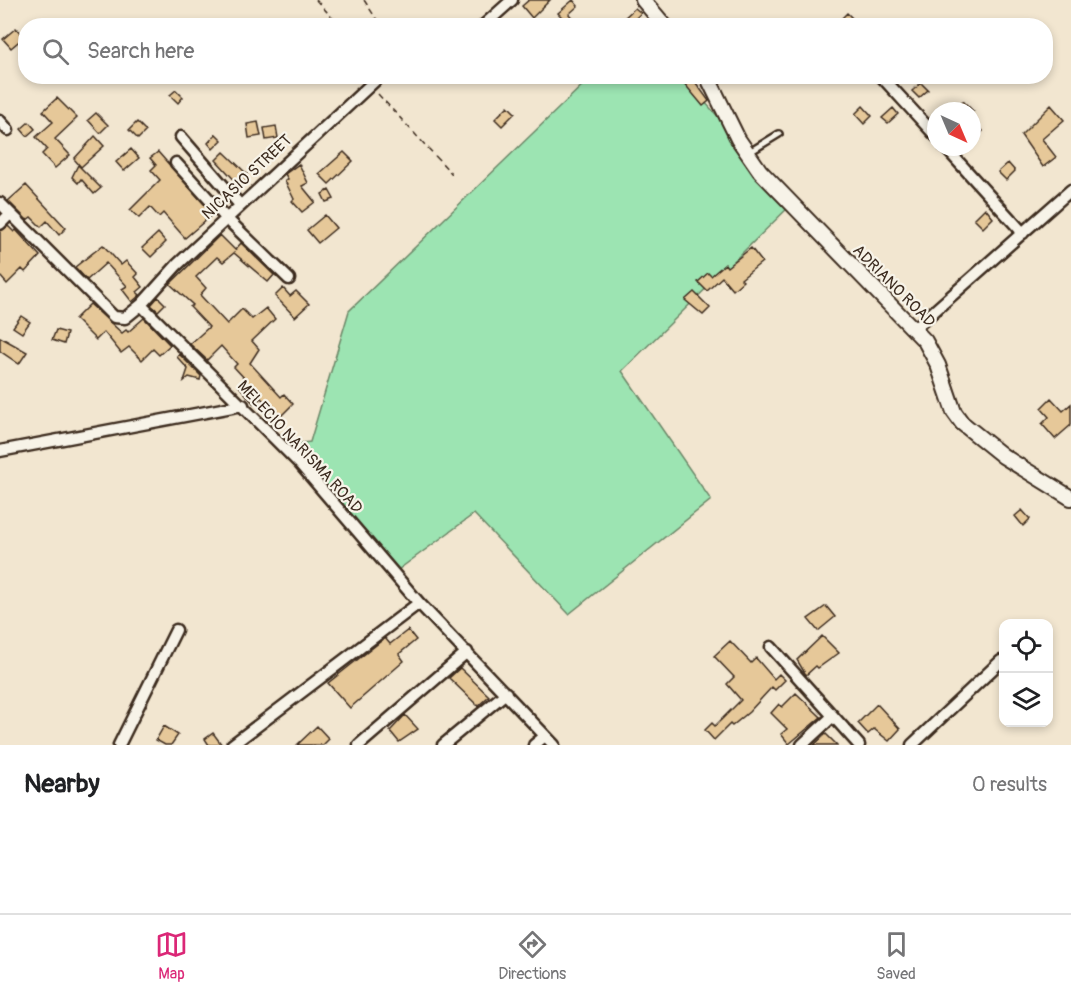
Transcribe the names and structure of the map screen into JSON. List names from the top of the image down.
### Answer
{
  "streets": {
    "street": ["NICASIO STREET", "ADRIANO ROAD", "MELECIO NARISMA ROAD"]
  },
  "crossings": [
    ["NICASIO STREET", "MELECIO NARISMA ROAD"]
  ],
  "north": "bottom right",
  "page": {
    "search": "Search here",
    "heading": ["Nearby", "0 results"],
    "nav": ["Map", "Directions", "Saved"]
  }
}
